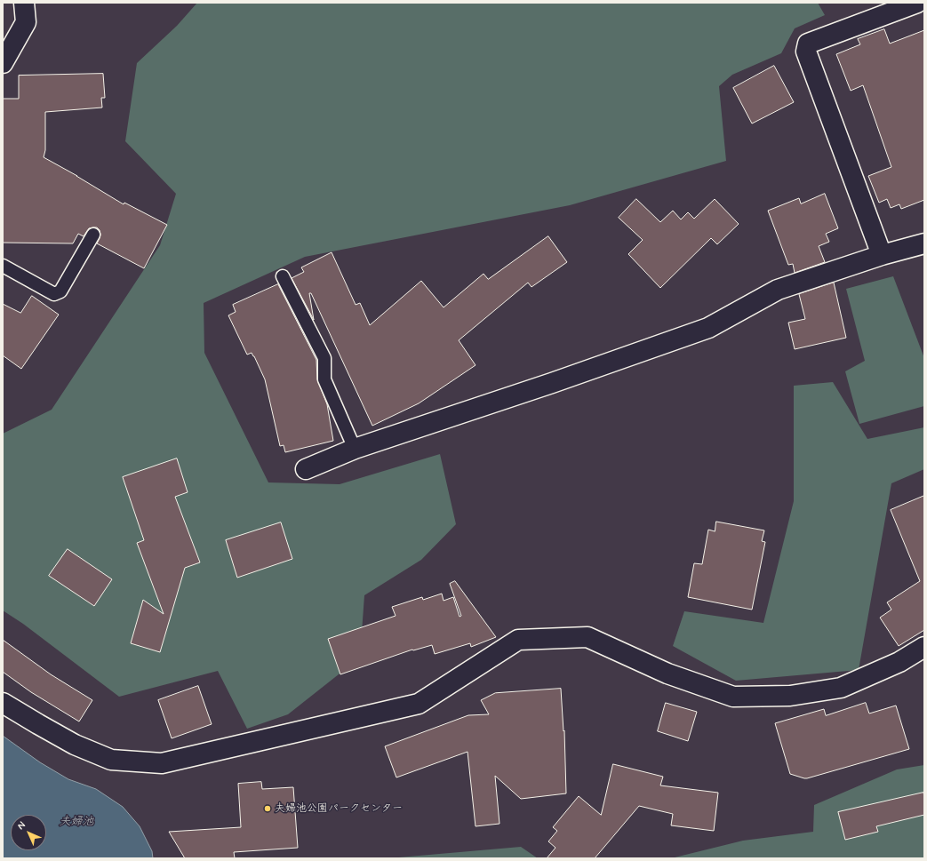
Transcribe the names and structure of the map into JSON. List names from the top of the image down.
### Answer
{
  "water": ["夫婦池"],
  "places": ["夫婦池公園パークセンター"],
  "north": "top left"
}
